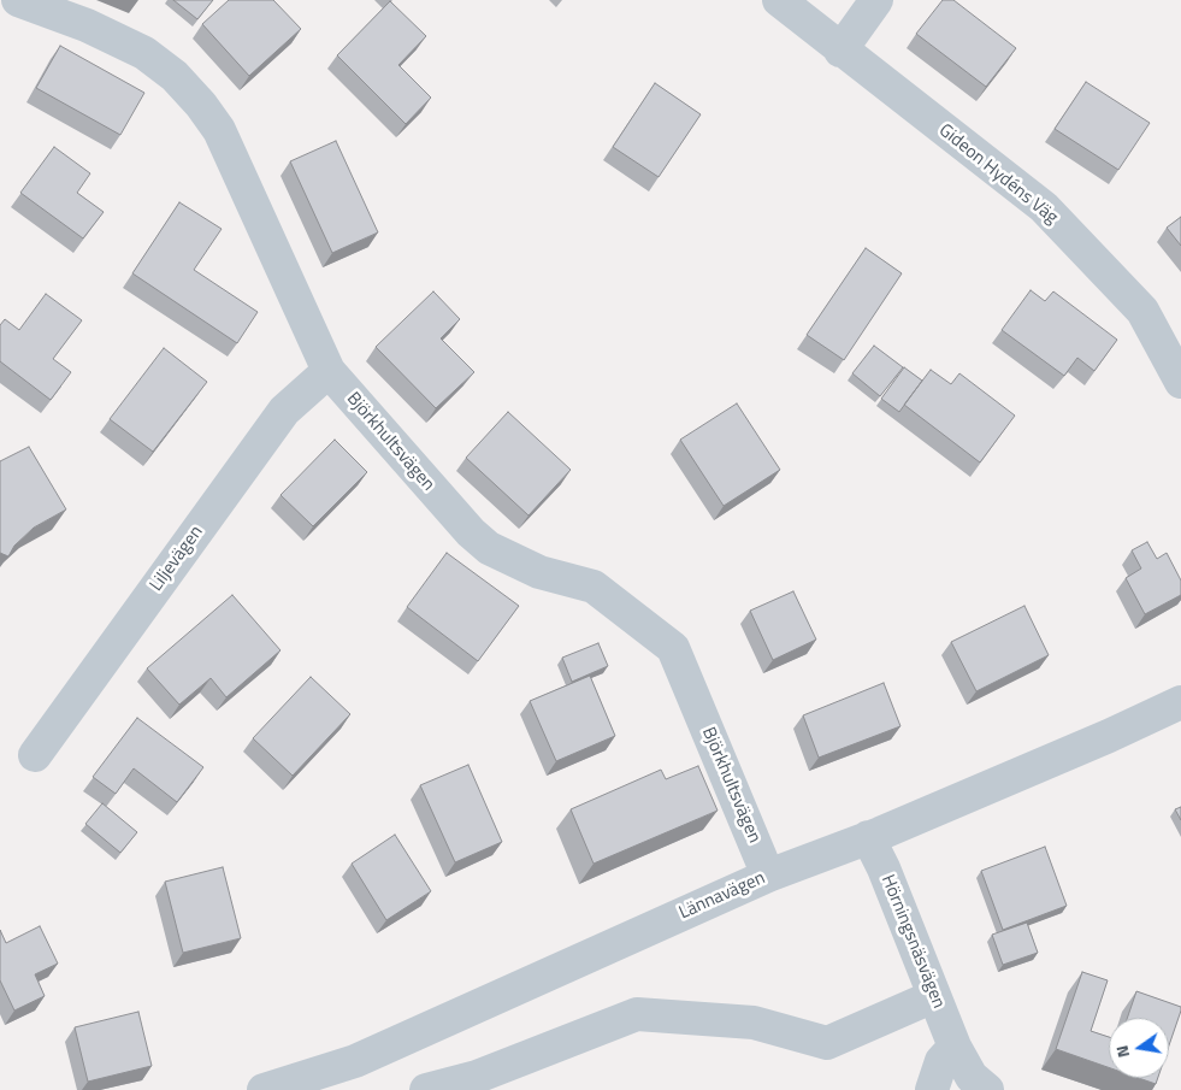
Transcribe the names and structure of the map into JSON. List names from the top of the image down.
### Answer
{
  "streets": {
    "street": [
      "Gideon Hydéns Väg",
      "Björkhultsvägen",
      "Liljevägen",
      "Lännavägen",
      "Hörningsnäsvägen"
    ]
  },
  "crossings": [
    ["Björkhultsvägen", "Liljevägen"],
    ["Björkhultsvägen", "Lännavägen"],
    ["Lännavägen", "Hörningsnäsvägen"]
  ],
  "north": "left"
}
